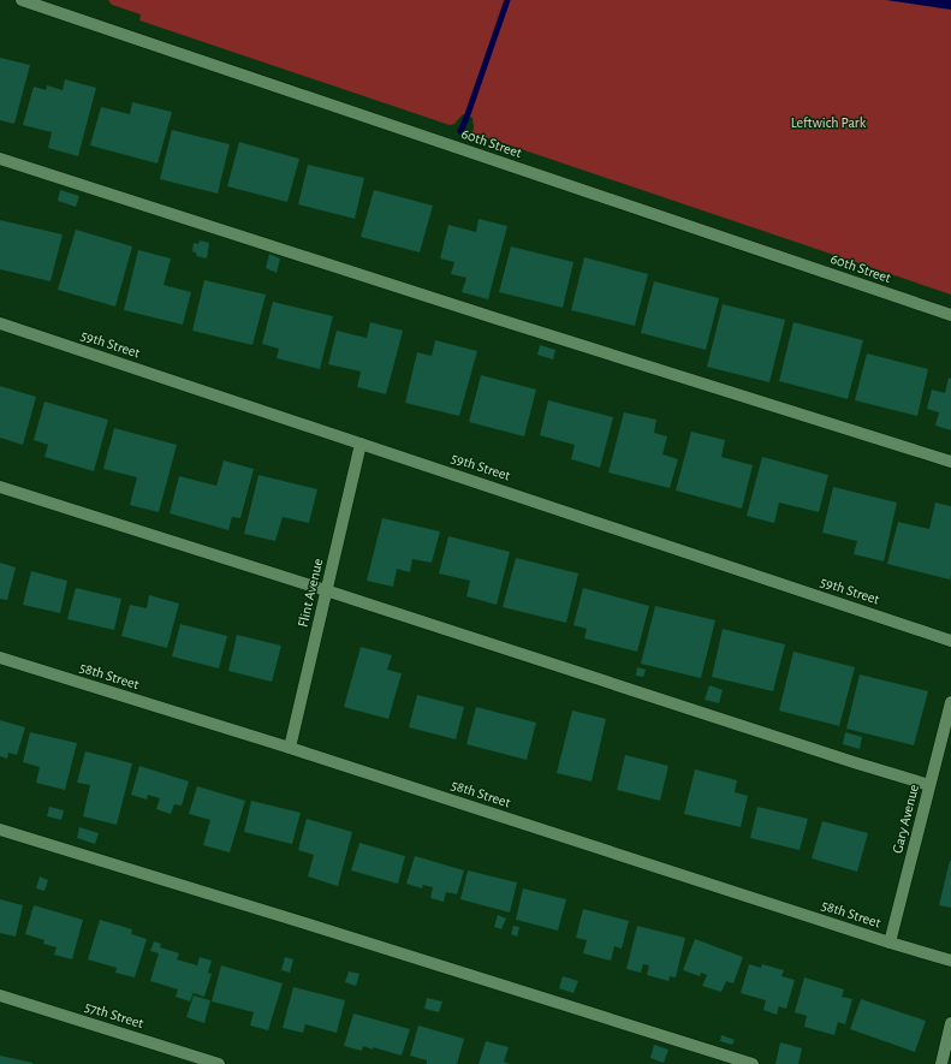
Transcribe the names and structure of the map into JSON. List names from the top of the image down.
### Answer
{
  "streets": {
    "street": [
      "60th Street",
      "59th Street",
      "Flint Avenue",
      "58th Street",
      "Gary Avenue",
      "57th Street"
    ]
  },
  "crossings": [
    ["59th Street", "Flint Avenue"],
    ["Flint Avenue", "58th Street"],
    ["58th Street", "Gary Avenue"]
  ],
  "parks": ["Leftwich Park"]
}
